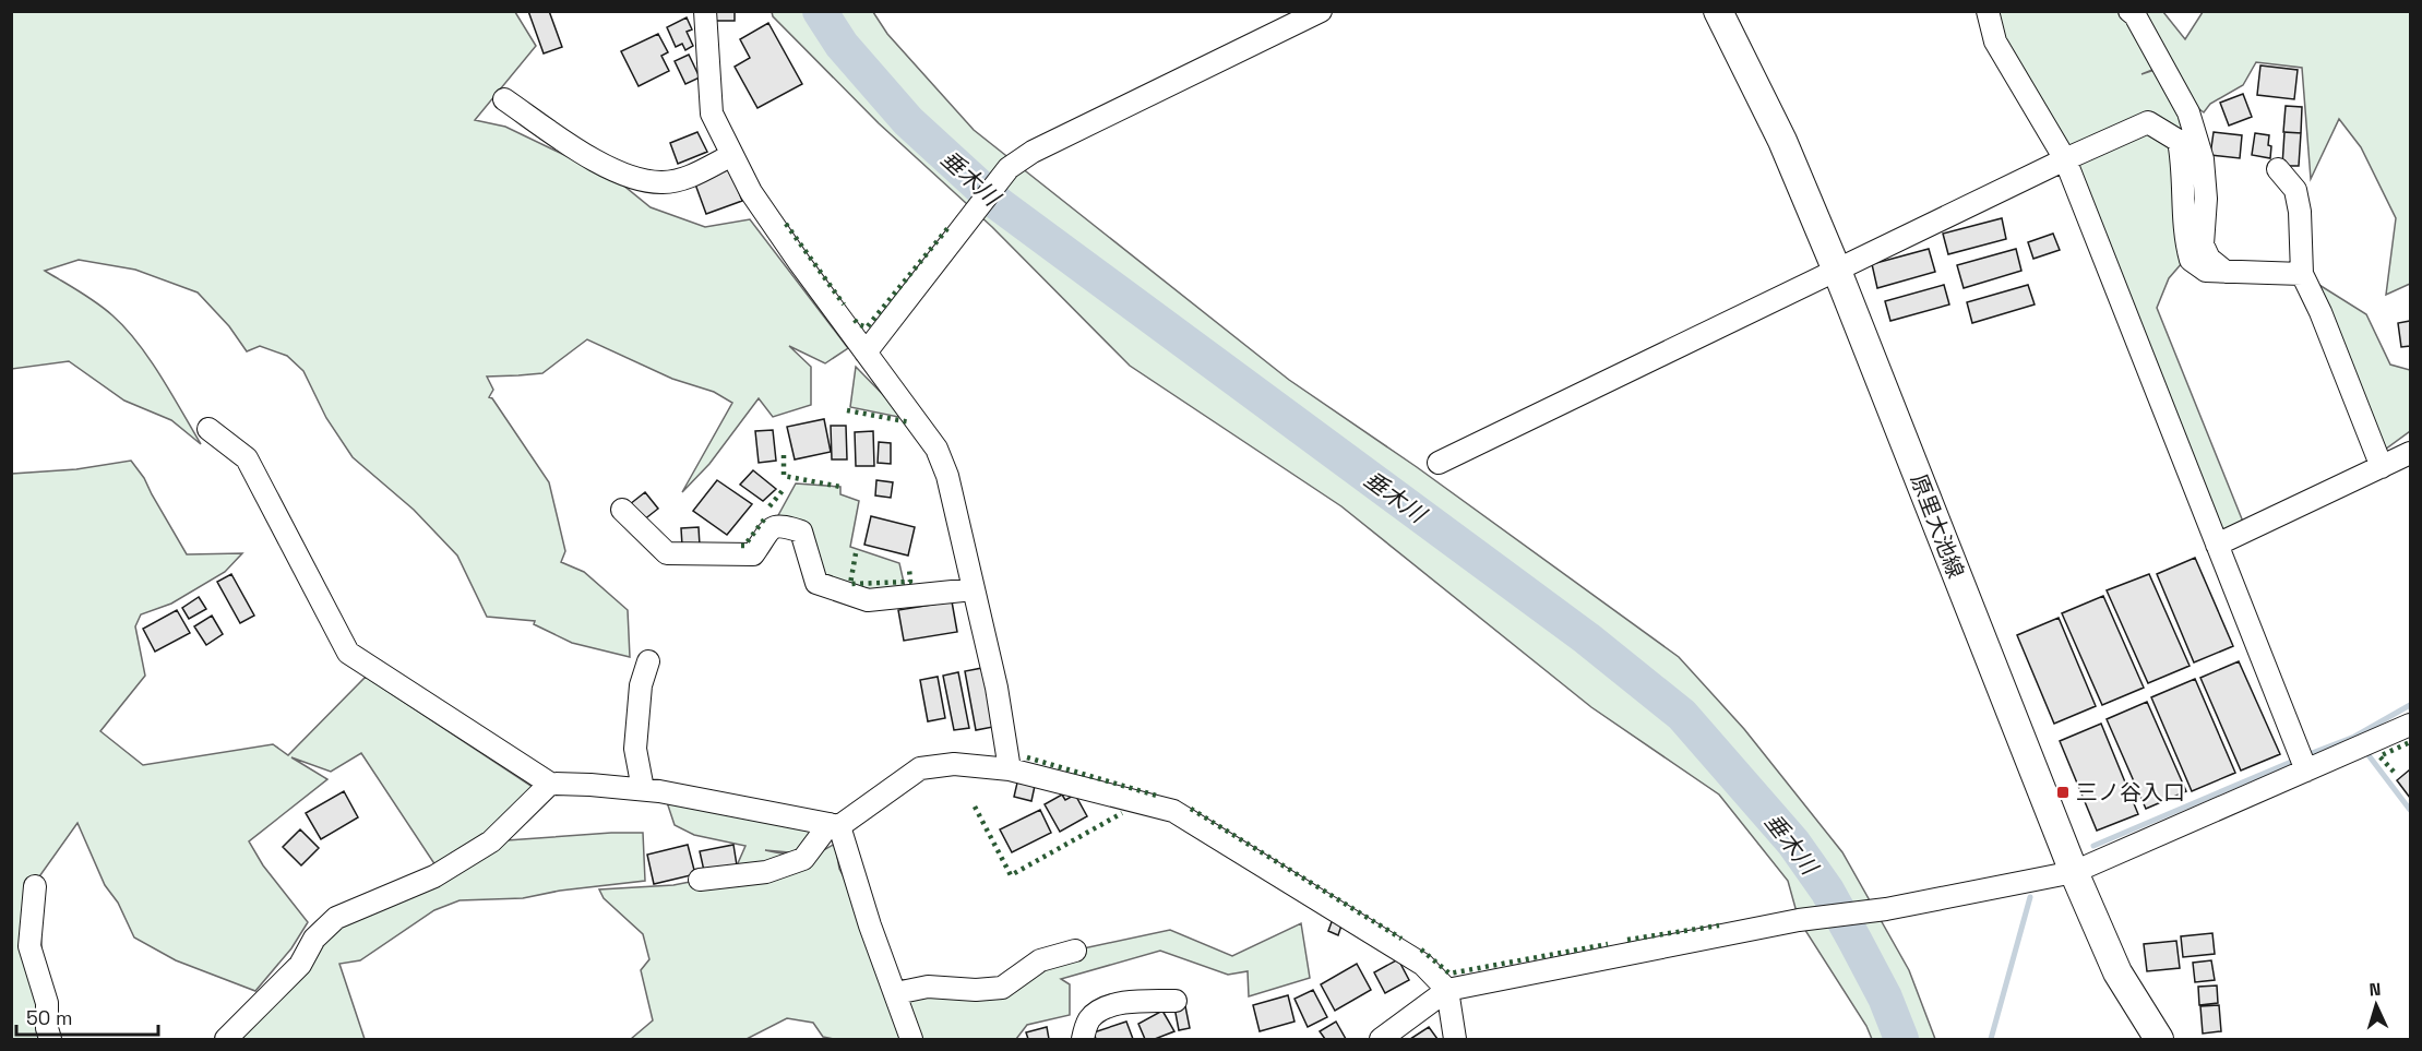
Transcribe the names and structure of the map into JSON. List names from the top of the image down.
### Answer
{
  "streets": {
    "main road": ["原里大池線"]
  },
  "water": ["垂木川"],
  "places": {
    "transit": ["三ノ谷入口"]
  },
  "scale_bar": "50 m",
  "north": "top"
}
